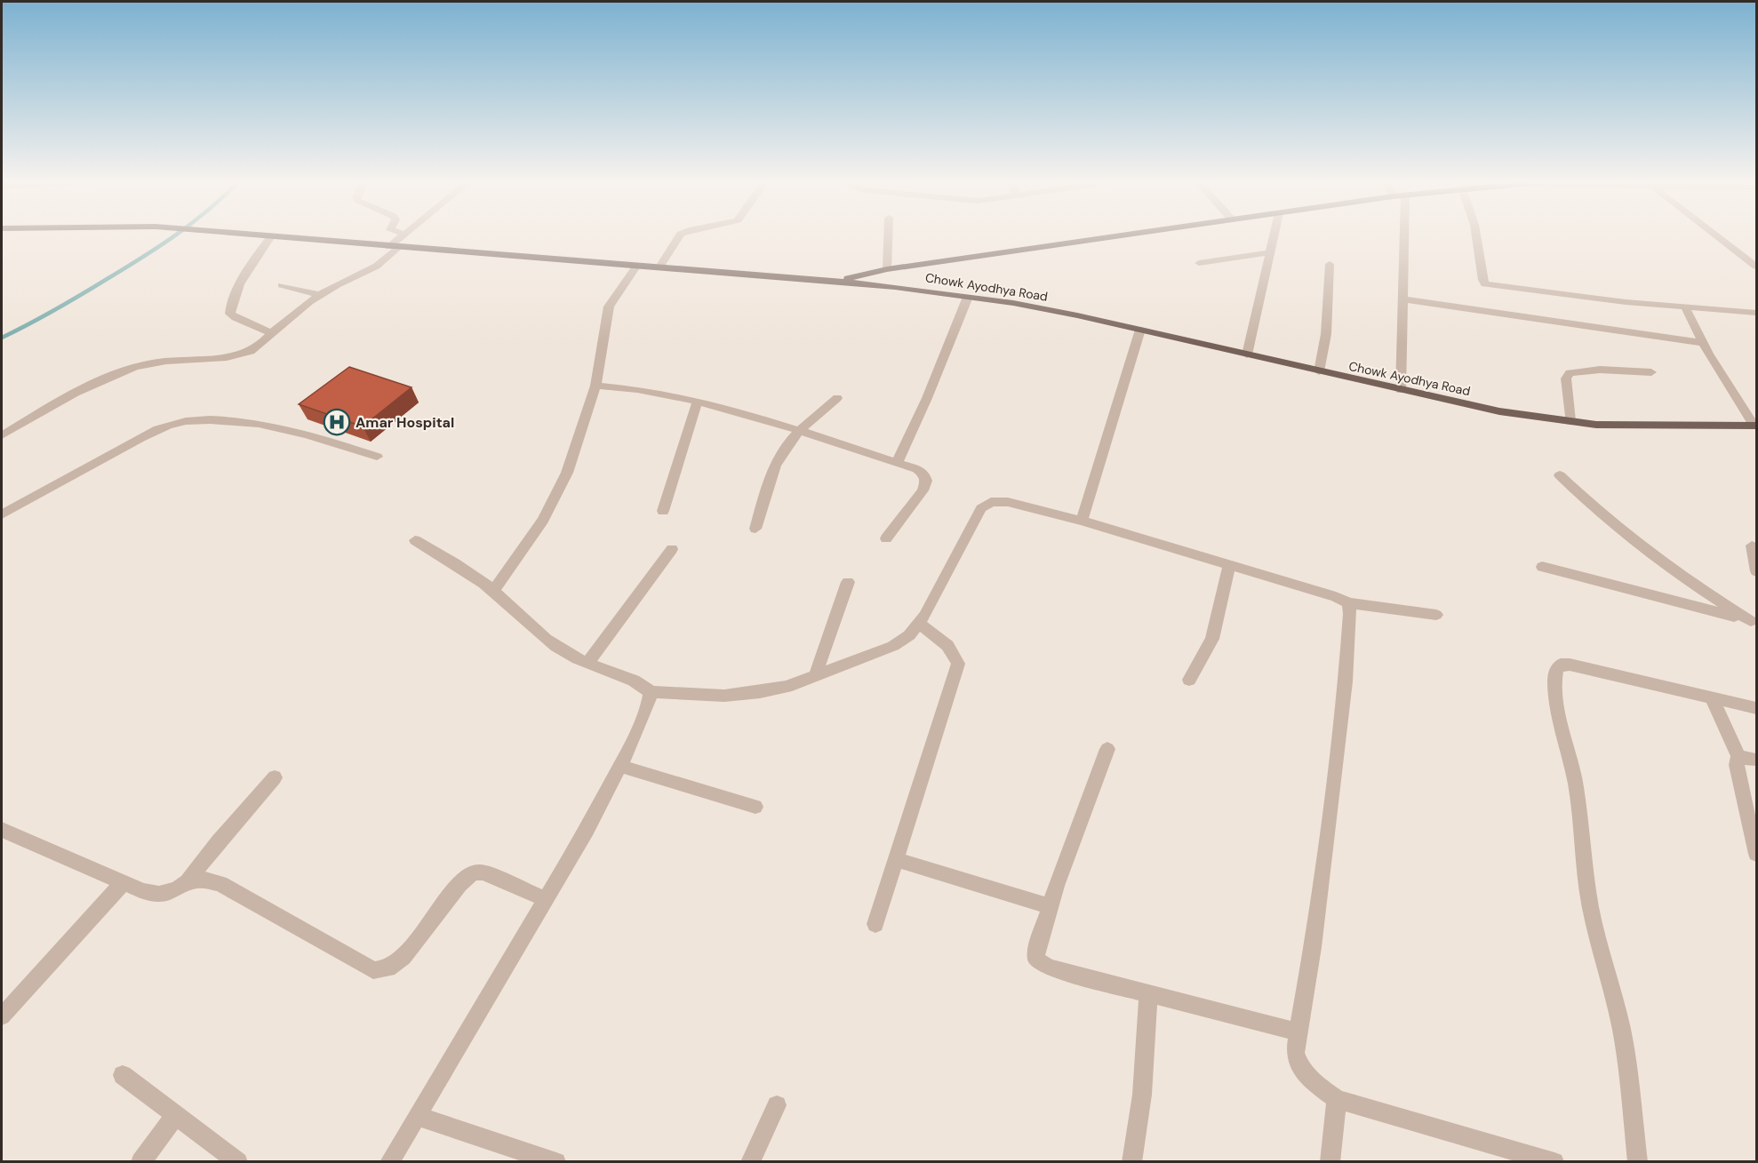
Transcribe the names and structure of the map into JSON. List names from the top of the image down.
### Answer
{
  "streets": {
    "main road": ["Chowk Ayodhya Road"]
  },
  "places": {
    "hospital": ["Amar Hospital"]
  }
}
